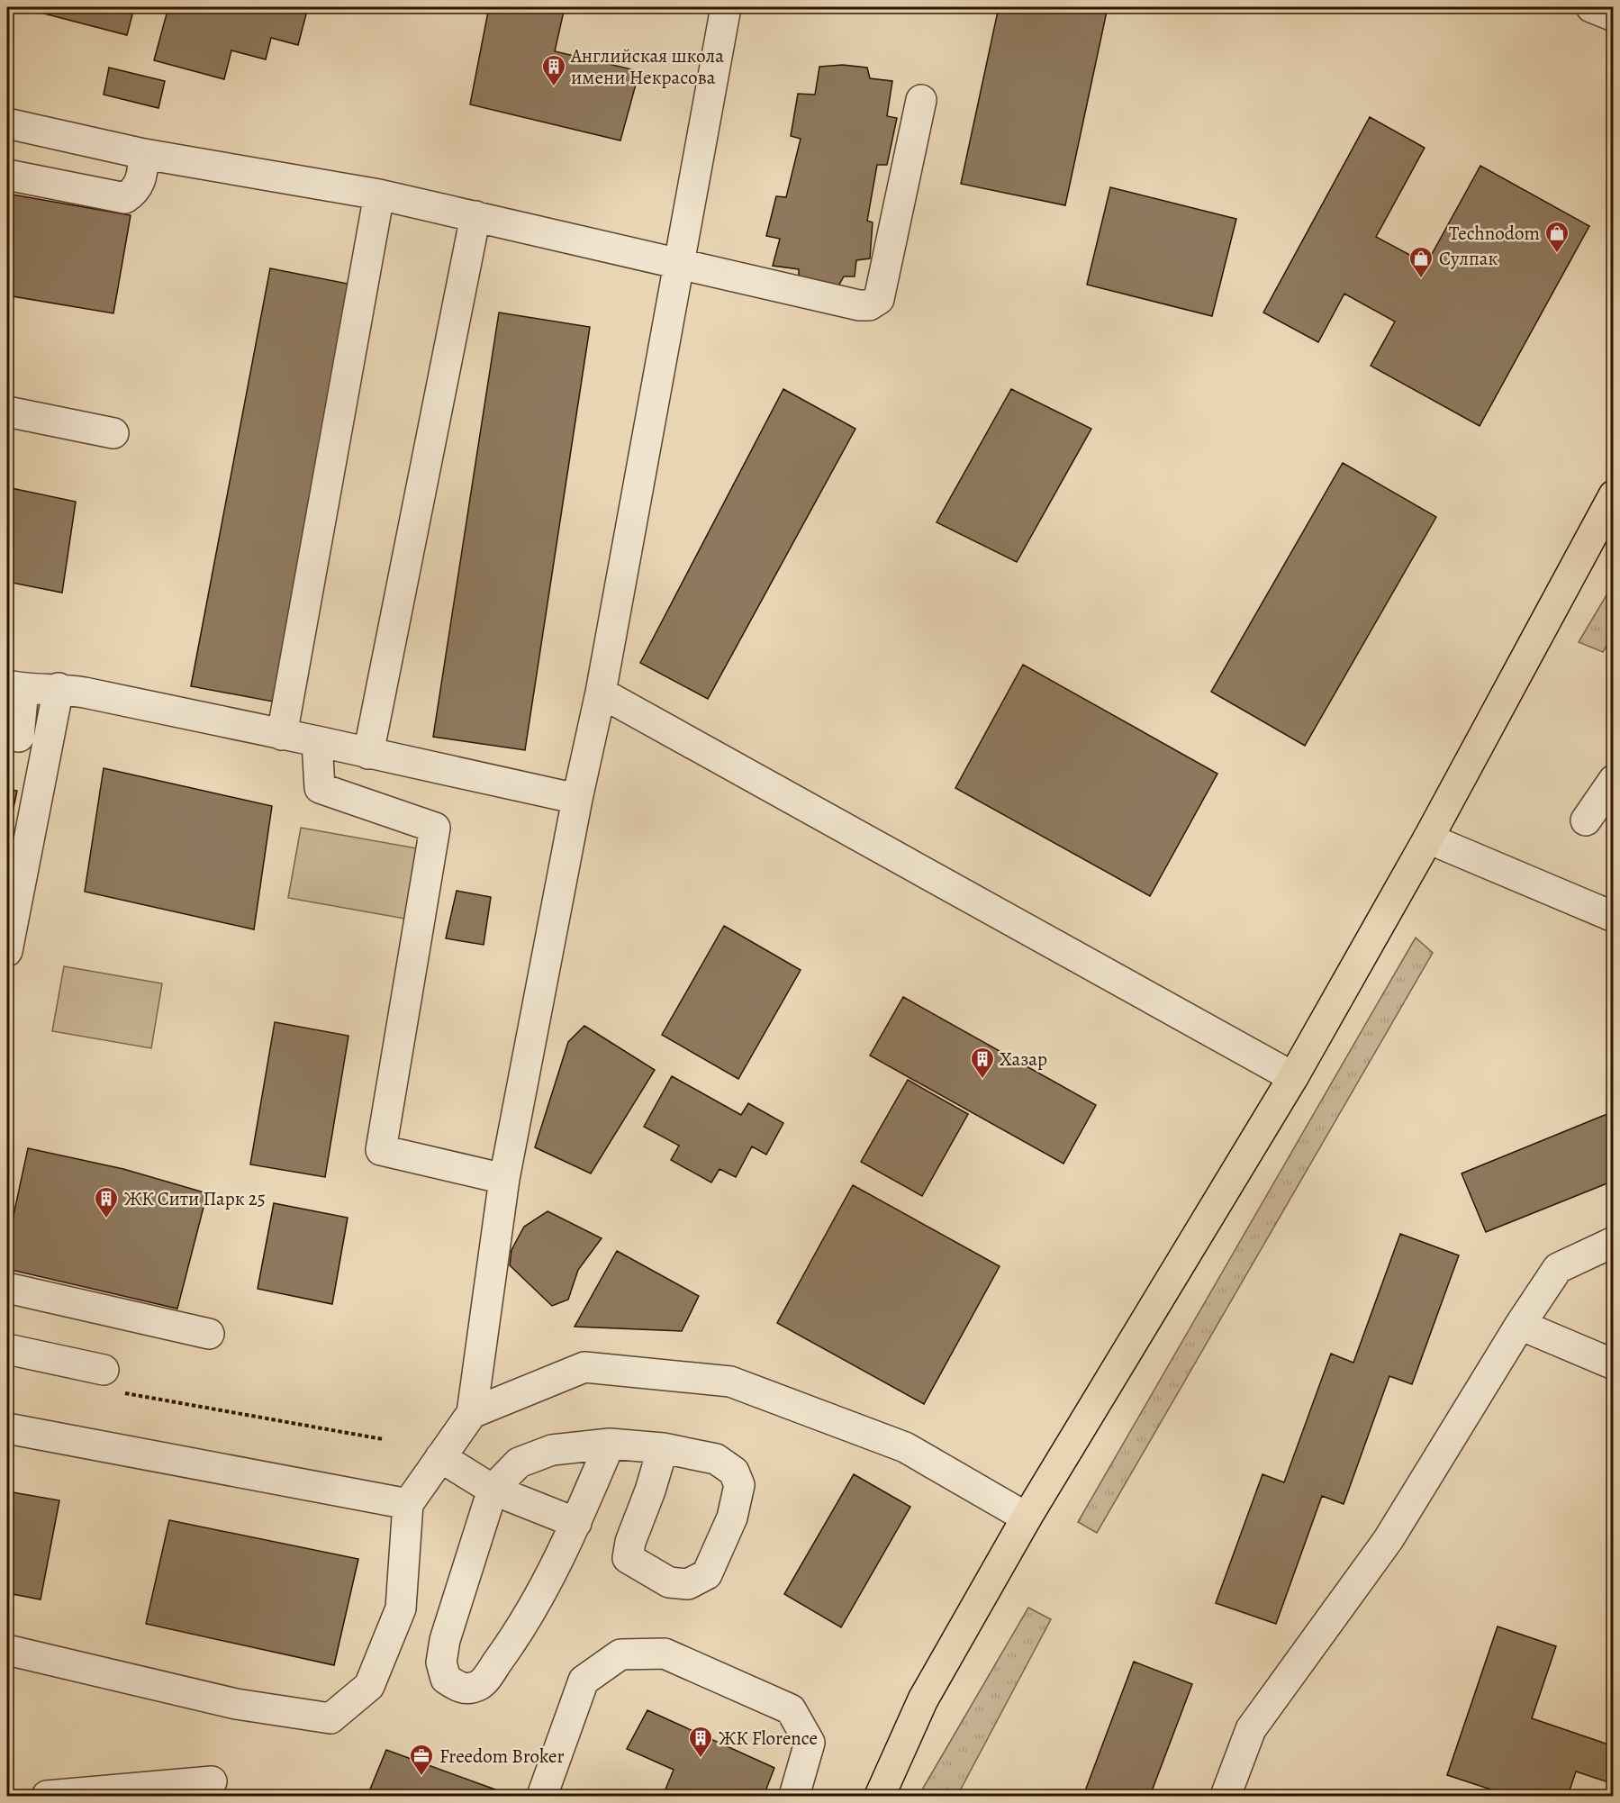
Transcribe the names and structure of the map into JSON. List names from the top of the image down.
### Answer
{
  "places": {
    "building": [
      "Английская школа имени Некрасова",
      "Хазар",
      "ЖК Сити Парк 25",
      "ЖК Florence"
    ],
    "shop": ["Technodom", "Сулпак"],
    "office": ["Freedom Broker"]
  }
}
